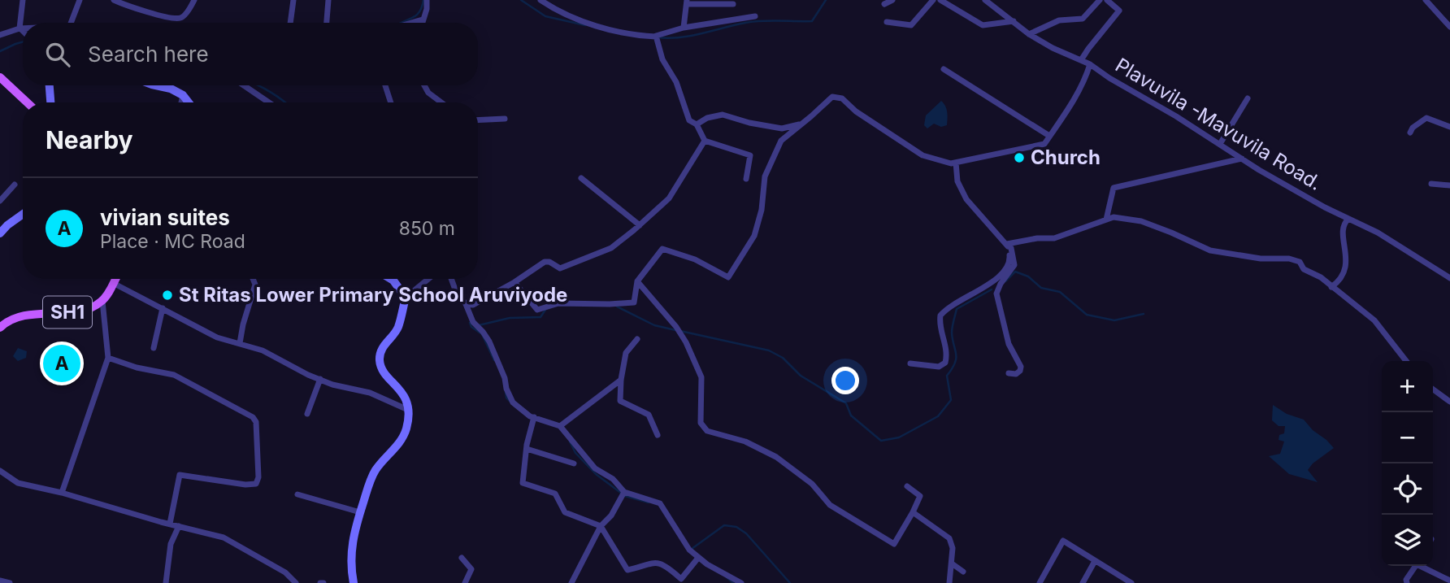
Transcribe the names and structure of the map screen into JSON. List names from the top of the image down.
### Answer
{
  "streets": {
    "main road": ["SH1"],
    "street": ["Plavuvila -Mavuvila Road."]
  },
  "places": ["Church", "St Ritas Lower Primary School Aruviyode"],
  "page": {
    "search": "Search here",
    "heading": "Nearby",
    "list": [
      {
        "mark": "A",
        "name": "vivian suites",
        "note": "Place · MC Road",
        "value": "850 m"
      }
    ],
    "pins": "A",
    "map_buttons": ["+", "−"]
  }
}
